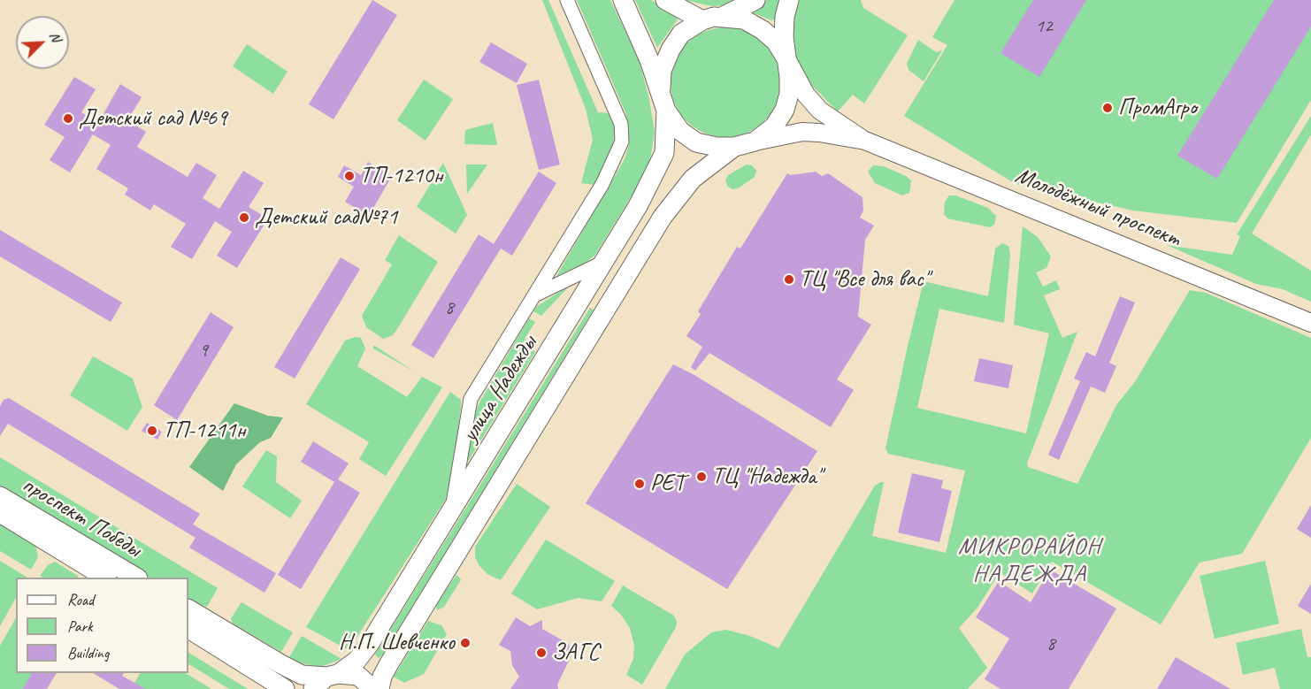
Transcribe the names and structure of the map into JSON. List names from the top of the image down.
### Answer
{
  "streets": {
    "main road": ["Молодёжный проспект", "улица Надежды", "проспект Победы"]
  },
  "crossings": [
    ["Молодёжный проспект", "улица Надежды"]
  ],
  "districts": ["МИКРОРАЙОН НАДЕЖДА"],
  "places": [
    "ПромАгро",
    "Детский сад №69",
    "ТП-1210н",
    "Детский сад№71",
    "ТЦ \"Все для вас\"",
    "ТП-1211н",
    "ТЦ \"Надежда\"",
    "РЕТ",
    "Н.П. Шевченко",
    "ЗАГС"
  ],
  "house_numbers": [
    "12",
    "8",
    "9",
    "8"
  ],
  "legend": ["Road", "Park", "Building"],
  "north": "top right"
}
